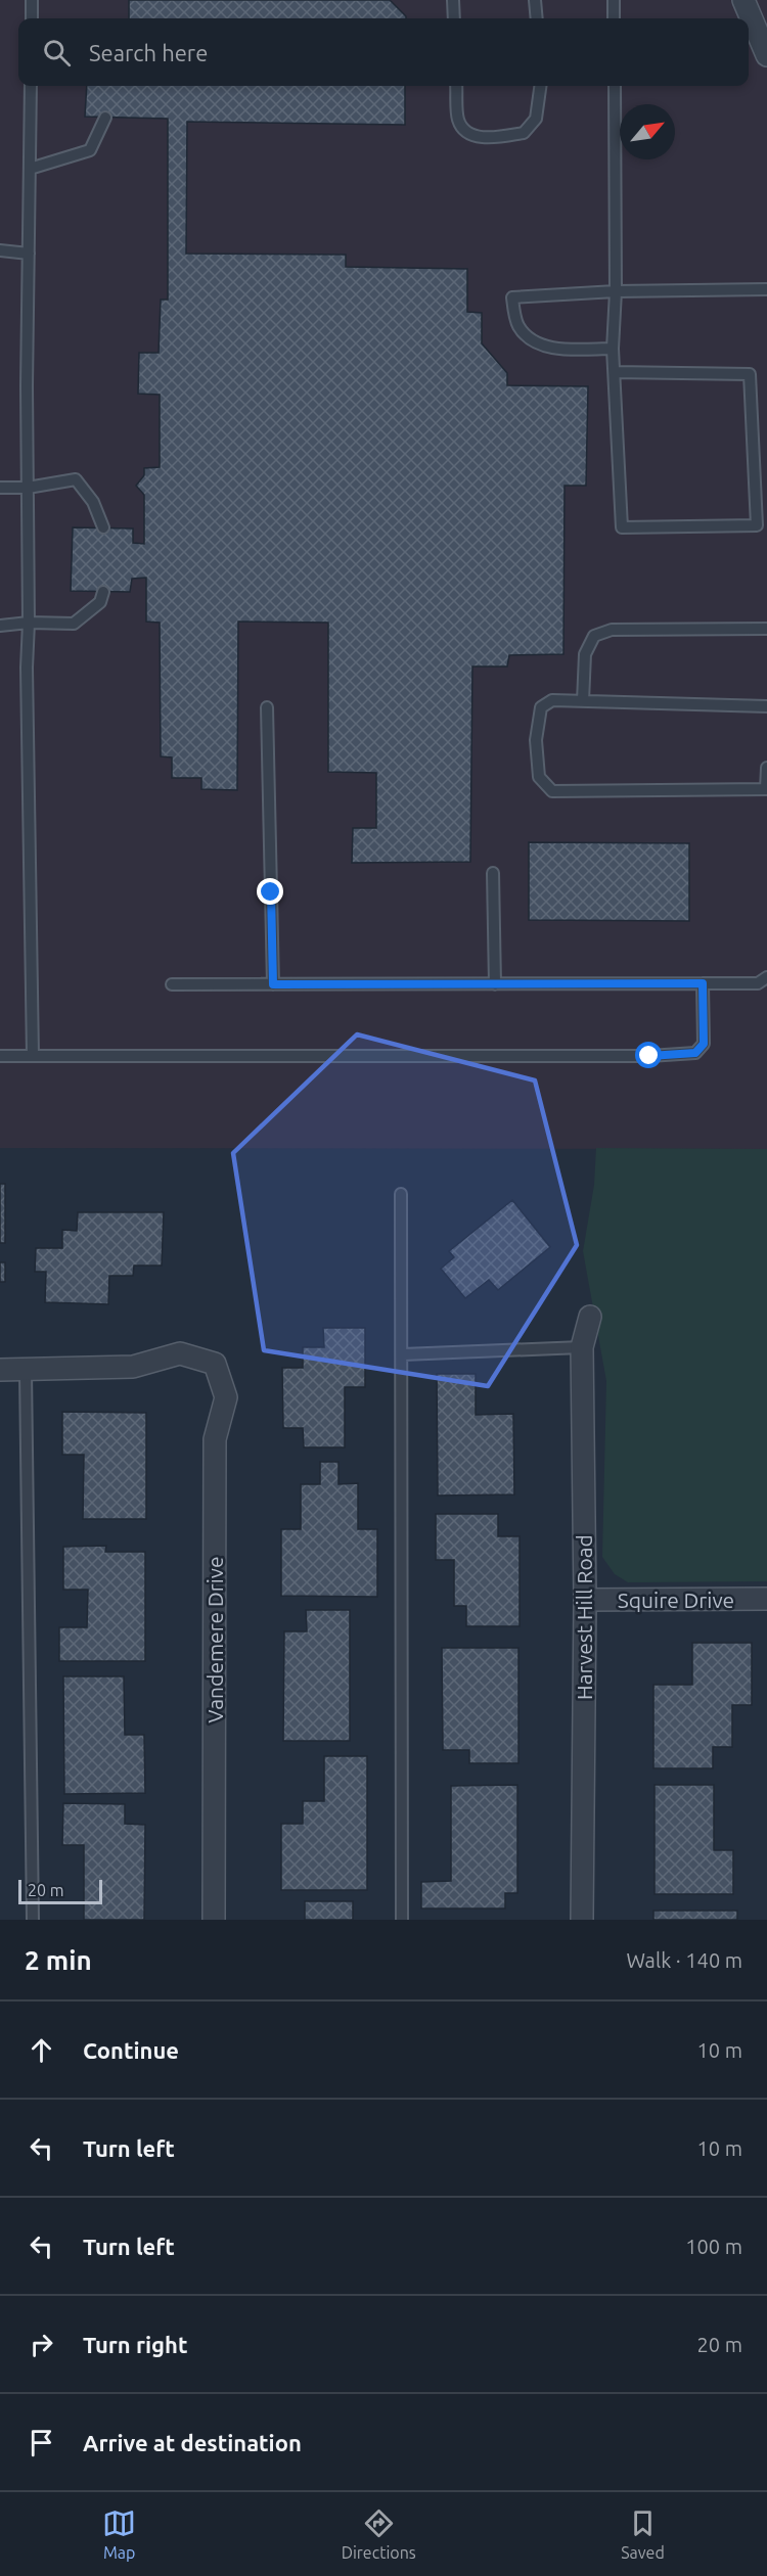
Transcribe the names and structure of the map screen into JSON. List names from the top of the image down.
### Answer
{
  "streets": {
    "street": ["Squire Drive", "Harvest Hill Road", "Vandemere Drive"]
  },
  "crossings": [
    ["Squire Drive", "Harvest Hill Road"]
  ],
  "scale_bar": "20 m",
  "north": "top right",
  "page": {
    "search": "Search here",
    "scale": "20 m",
    "heading": ["2 min", "Walk · 140 m"],
    "list": [
      ["Continue", "10 m"],
      ["Turn left", "10 m"],
      ["Turn left", "100 m"],
      ["Turn right", "20 m"],
      "Arrive at destination"
    ],
    "nav": ["Map", "Directions", "Saved"]
  }
}
